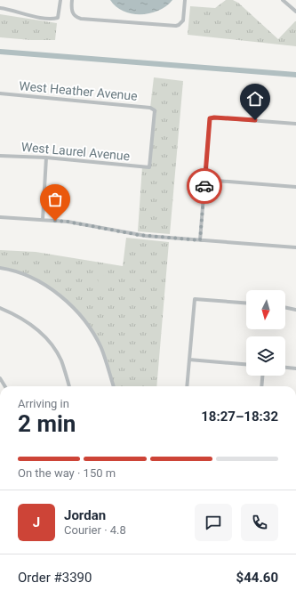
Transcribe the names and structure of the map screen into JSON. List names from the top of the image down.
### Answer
{
  "streets": {
    "street": ["West Heather Avenue", "West Laurel Avenue"]
  },
  "crossings": [
    ["West Heather Avenue", "West Laurel Avenue"]
  ],
  "north": "bottom",
  "page": {
    "heading": ["2 min", "Arriving in", "18:27–18:32"],
    "panel": [
      "Jordan",
      "Courier · 4.8",
      "Order #3390",
      "$44.60"
    ],
    "bar": "On the way · 150 m",
    "round": "J"
  }
}
